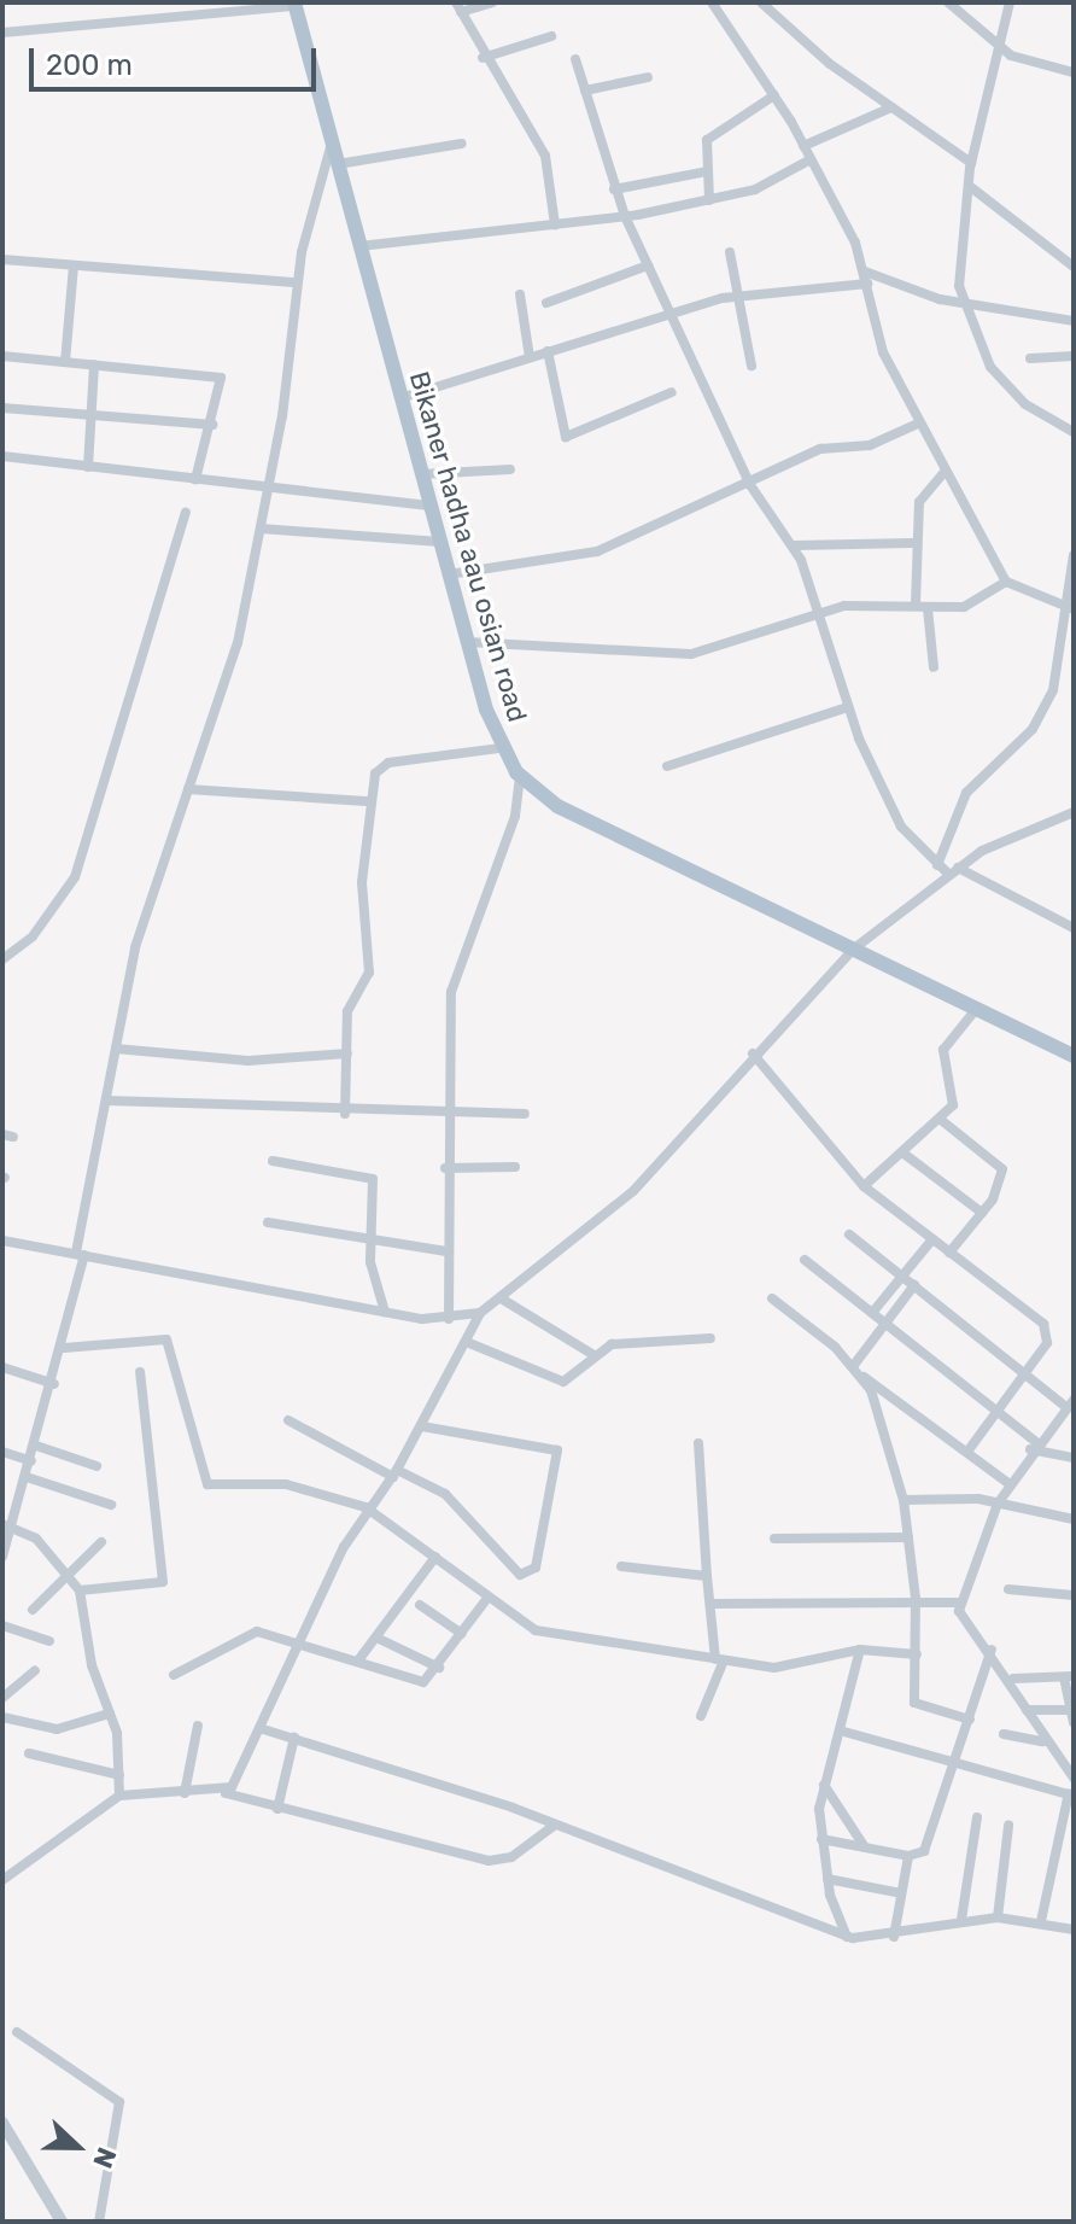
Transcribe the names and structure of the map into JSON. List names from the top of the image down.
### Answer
{
  "streets": {
    "main road": ["Bikaner hadha aau osian road"]
  },
  "scale_bar": "200 m",
  "north": "right"
}
